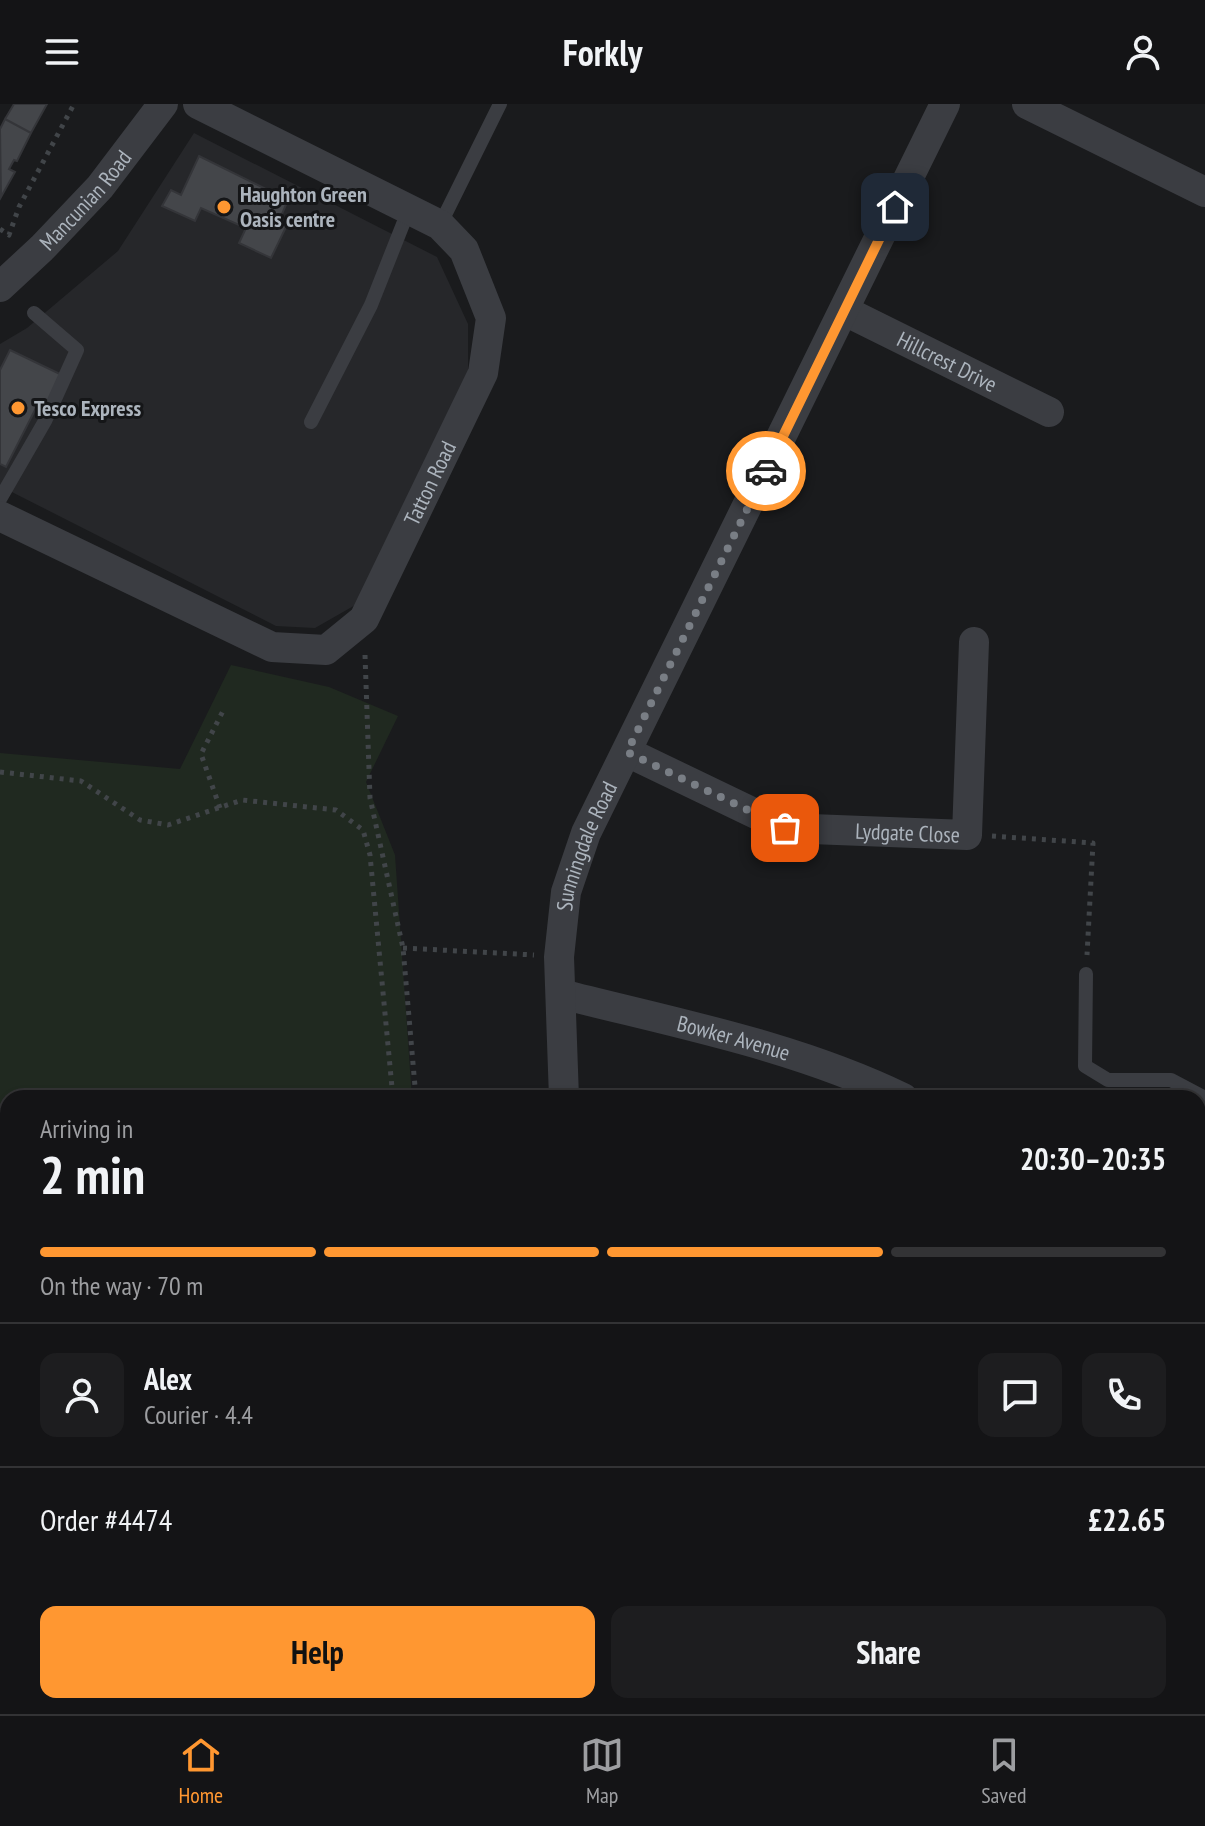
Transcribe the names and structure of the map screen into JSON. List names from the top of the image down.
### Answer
{
  "streets": {
    "street": [
      "Mancunian Road",
      "Hillcrest Drive",
      "Tatton Road",
      "Lydgate Close",
      "Sunningdale Road",
      "Bowker Avenue"
    ]
  },
  "crossings": [
    ["Hillcrest Drive", "Sunningdale Road"],
    ["Lydgate Close", "Sunningdale Road"],
    ["Sunningdale Road", "Bowker Avenue"]
  ],
  "places": ["Haughton Green Oasis centre", "Tesco Express"],
  "page": {
    "header": "Forkly",
    "heading": ["2 min", "Arriving in", "20:30–20:35"],
    "panel": [
      "Alex",
      "Courier · 4.4",
      "Order #4474",
      "£22.65"
    ],
    "bar": "On the way · 70 m",
    "buttons": ["Help", "Share"],
    "tabs": ["Home", "Map", "Saved"]
  }
}
